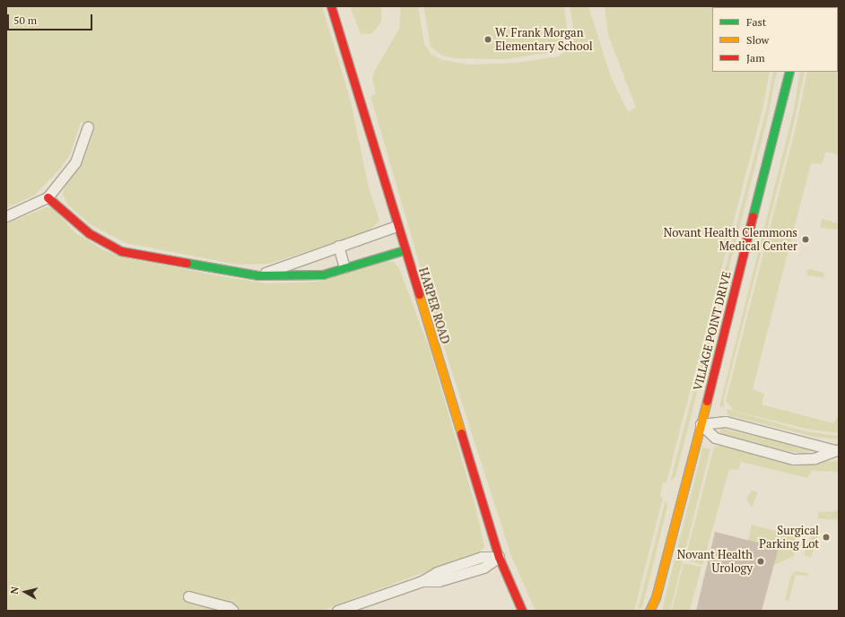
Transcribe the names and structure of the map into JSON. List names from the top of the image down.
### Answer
{
  "streets": {
    "street": ["HARPER ROAD", "VILLAGE POINT DRIVE"]
  },
  "places": [
    "W. Frank Morgan Elementary School",
    "Novant Health Clemmons Medical Center",
    "Surgical Parking Lot",
    "Novant Health Urology"
  ],
  "legend": ["Fast", "Slow", "Jam"],
  "scale_bar": "50 m",
  "north": "left"
}
